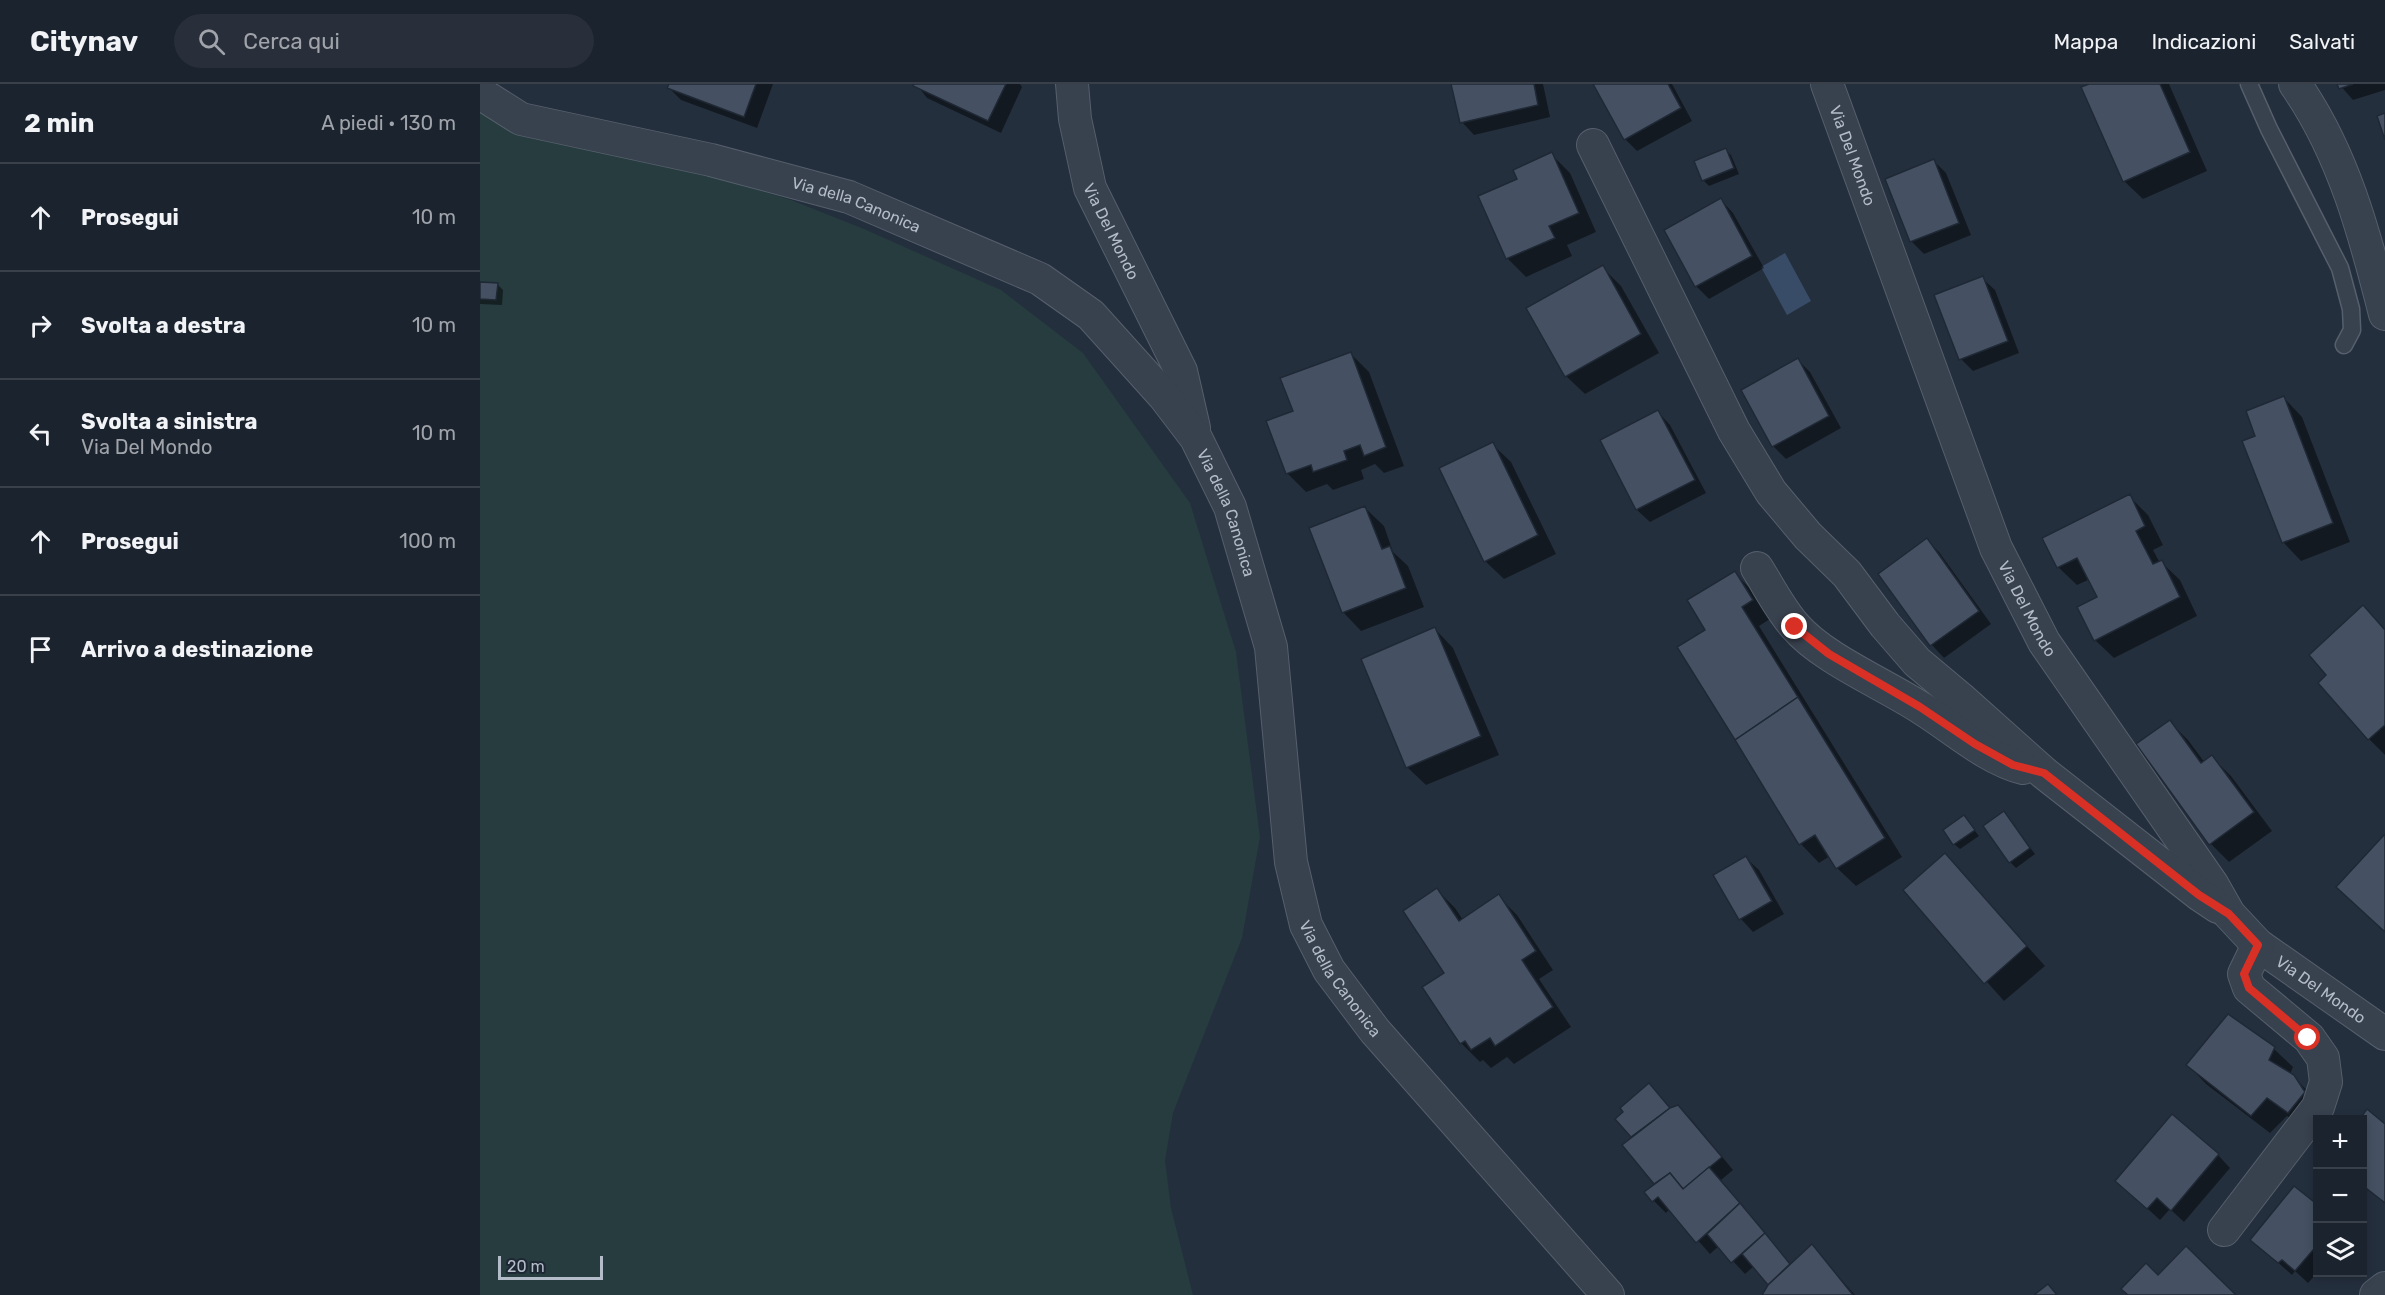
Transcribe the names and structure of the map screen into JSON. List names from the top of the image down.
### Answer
{
  "streets": {
    "street": ["Via Del Mondo", "Via della Canonica"]
  },
  "crossings": [
    ["Via Del Mondo", "Via della Canonica"]
  ],
  "scale_bar": "20 m",
  "page": {
    "header": "Citynav",
    "search": "Cerca qui",
    "nav": ["Mappa", "Indicazioni", "Salvati"],
    "heading": ["2 min", "A piedi · 130 m"],
    "list": [
      ["Prosegui", "10 m"],
      ["Svolta a destra", "10 m"],
      ["Svolta a sinistra", "Via Del Mondo", "10 m"],
      ["Prosegui", "100 m"],
      "Arrivo a destinazione"
    ],
    "map_buttons": ["+", "−"],
    "scale": "20 m"
  }
}
